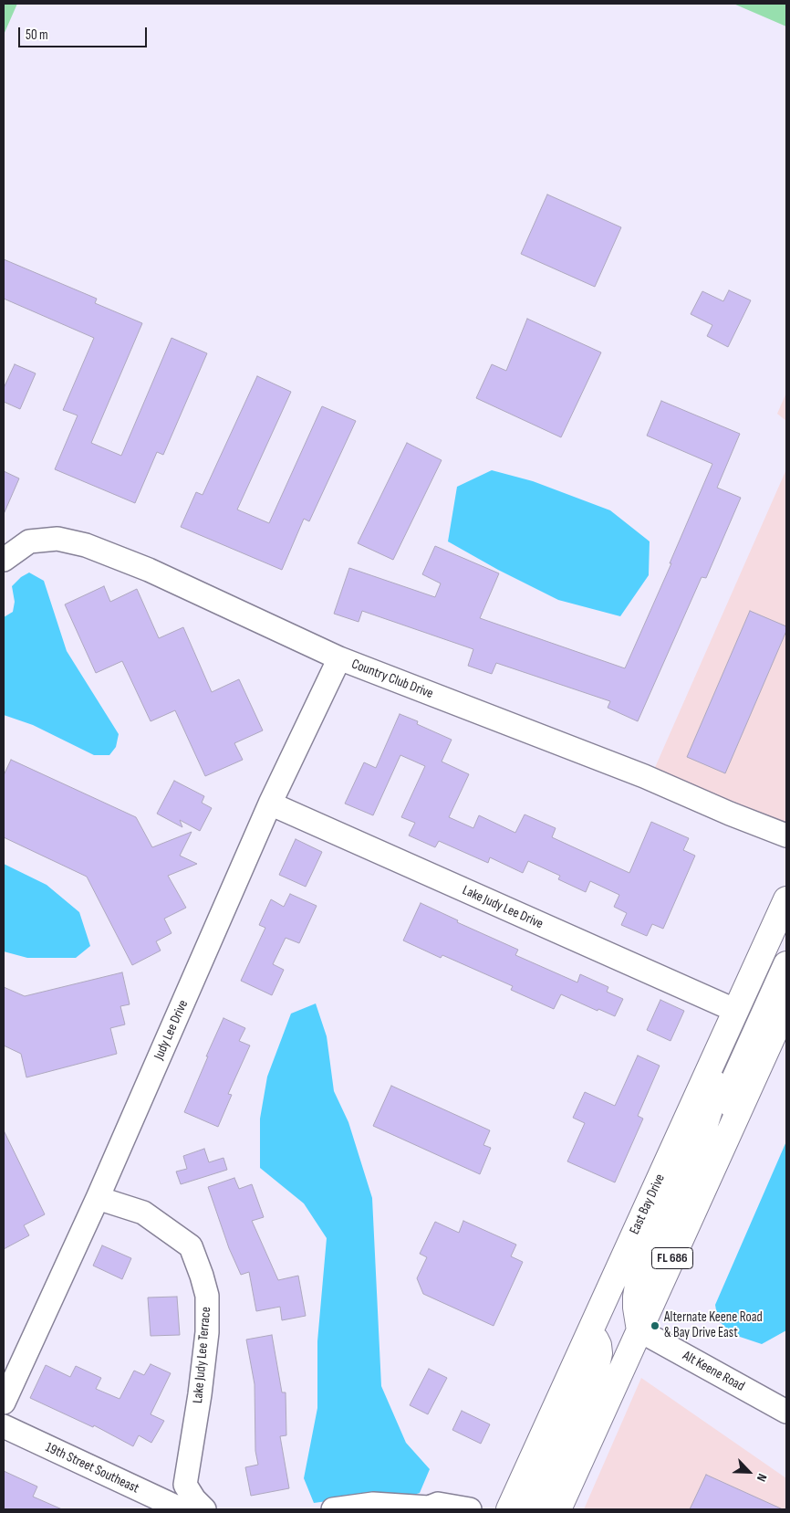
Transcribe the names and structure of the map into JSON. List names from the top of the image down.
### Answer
{
  "streets": {
    "main road": ["East Bay Drive", "FL 686"],
    "street": [
      "Country Club Drive",
      "Lake Judy Lee Drive",
      "Judy Lee Drive",
      "Lake Judy Lee Terrace",
      "Alt Keene Road",
      "19th Street Southeast"
    ]
  },
  "crossings": [
    ["Country Club Drive", "Judy Lee Drive"],
    ["Lake Judy Lee Drive", "Judy Lee Drive"],
    ["Lake Judy Lee Drive", "East Bay Drive"],
    ["Judy Lee Drive", "Lake Judy Lee Terrace"],
    ["FL 686", "Alt Keene Road"]
  ],
  "places": ["Alternate Keene Road & Bay Drive East"],
  "scale_bar": "50 m",
  "north": "bottom right"
}
